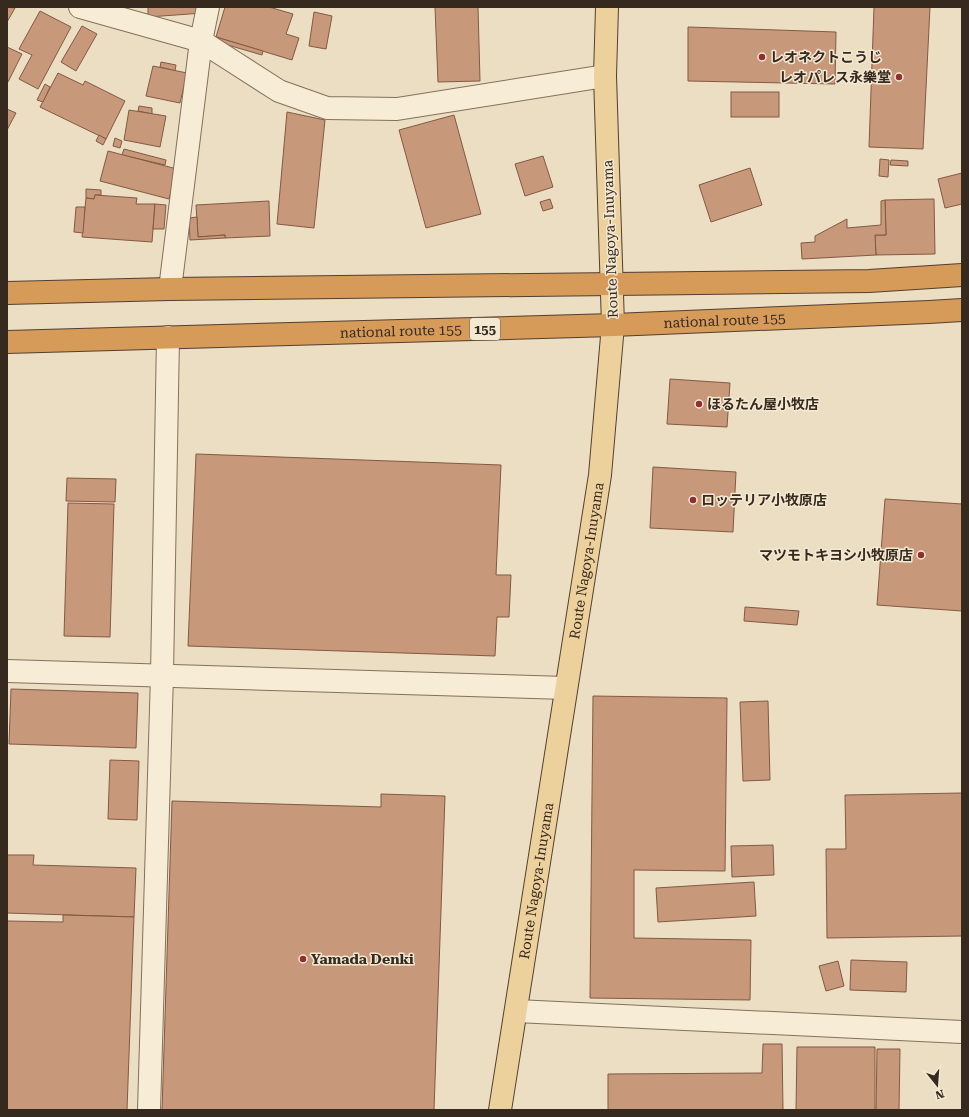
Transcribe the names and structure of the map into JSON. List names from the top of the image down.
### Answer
{
  "streets": {
    "highway": ["national route 155", "155"],
    "main road": ["Route Nagoya-Inuyama"]
  },
  "crossings": [
    ["Route Nagoya-Inuyama", "national route 155"]
  ],
  "places": [
    "レオネクトこうじ",
    "レオパレス永樂堂",
    "ほるたん屋小牧店",
    "ロッテリア小牧原店",
    "マツモトキヨシ小牧原店",
    "Yamada Denki"
  ],
  "north": "bottom"
}
